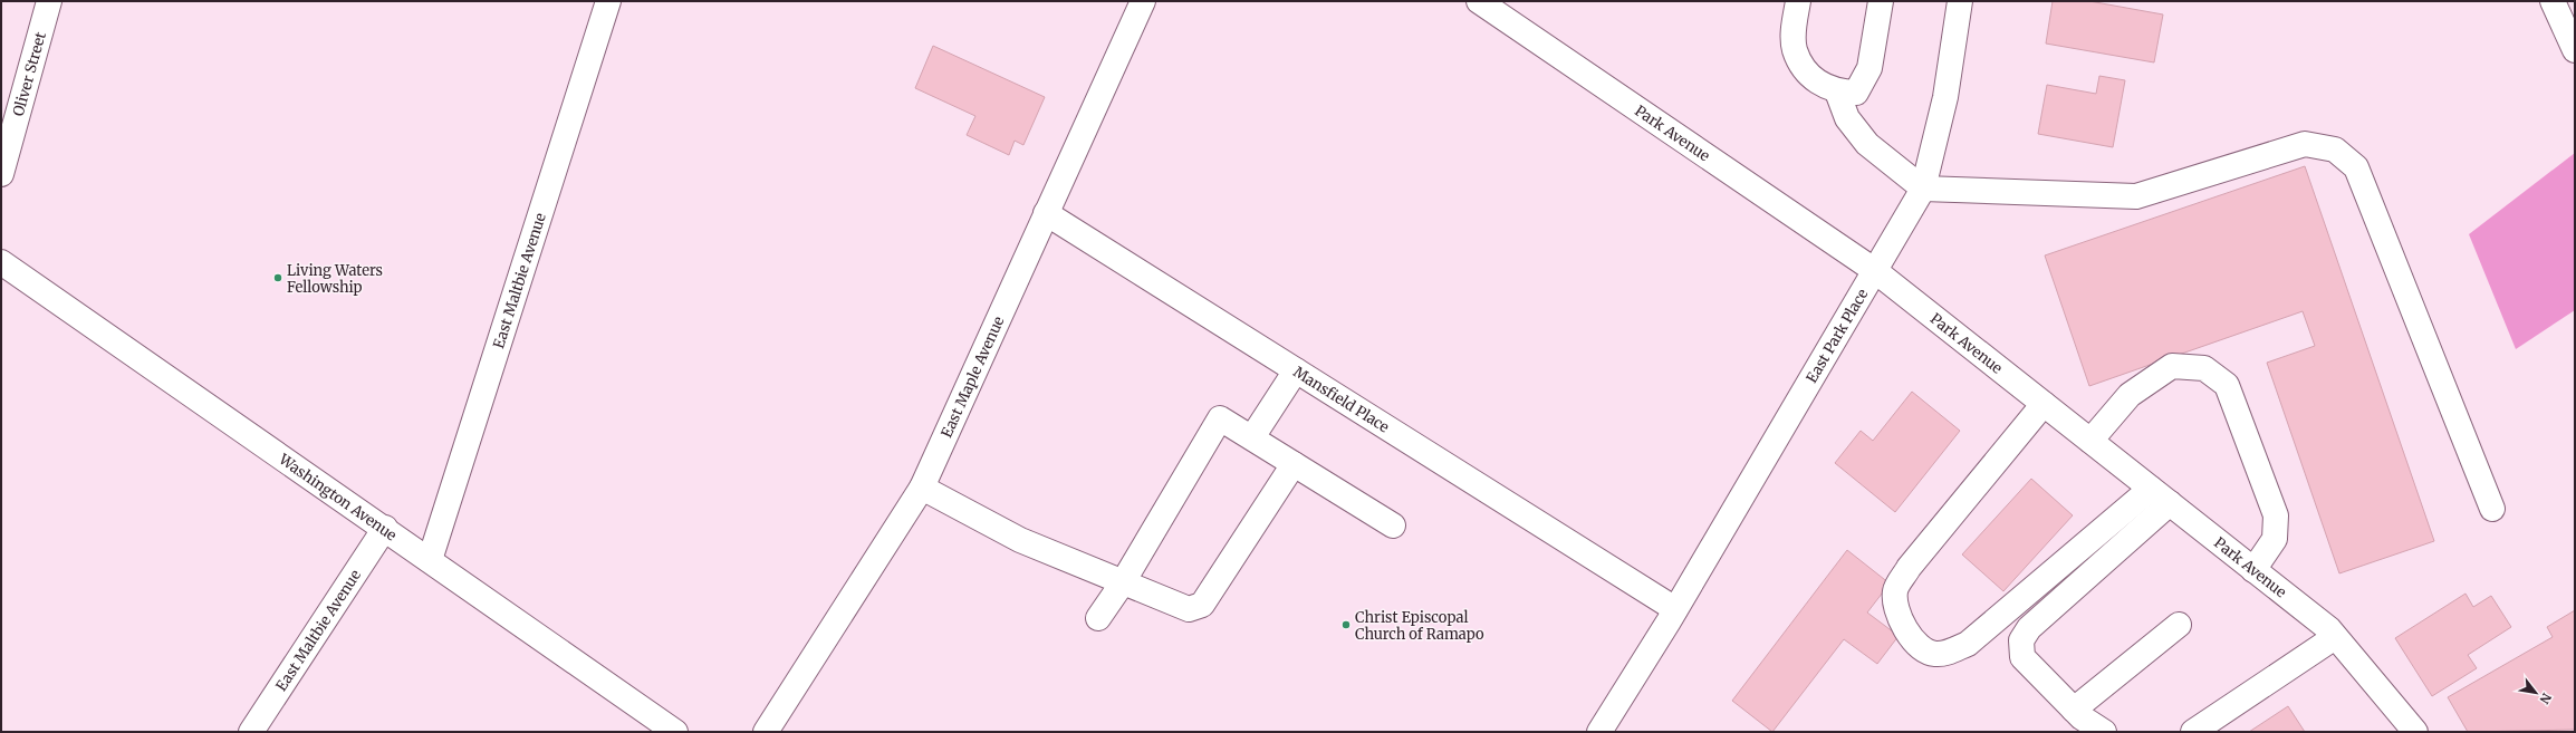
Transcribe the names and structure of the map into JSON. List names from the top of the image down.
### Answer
{
  "streets": {
    "street": [
      "Oliver Street",
      "Park Avenue",
      "East Maltbie Avenue",
      "East Park Place",
      "East Maple Avenue",
      "Mansfield Place",
      "Washington Avenue"
    ]
  },
  "crossings": [
    ["Park Avenue", "East Park Place"],
    ["East Maltbie Avenue", "Washington Avenue"],
    ["East Park Place", "Mansfield Place"],
    ["East Maple Avenue", "Mansfield Place"]
  ],
  "places": ["Living Waters Fellowship", "Christ Episcopal Church of Ramapo"],
  "north": "bottom right"
}
